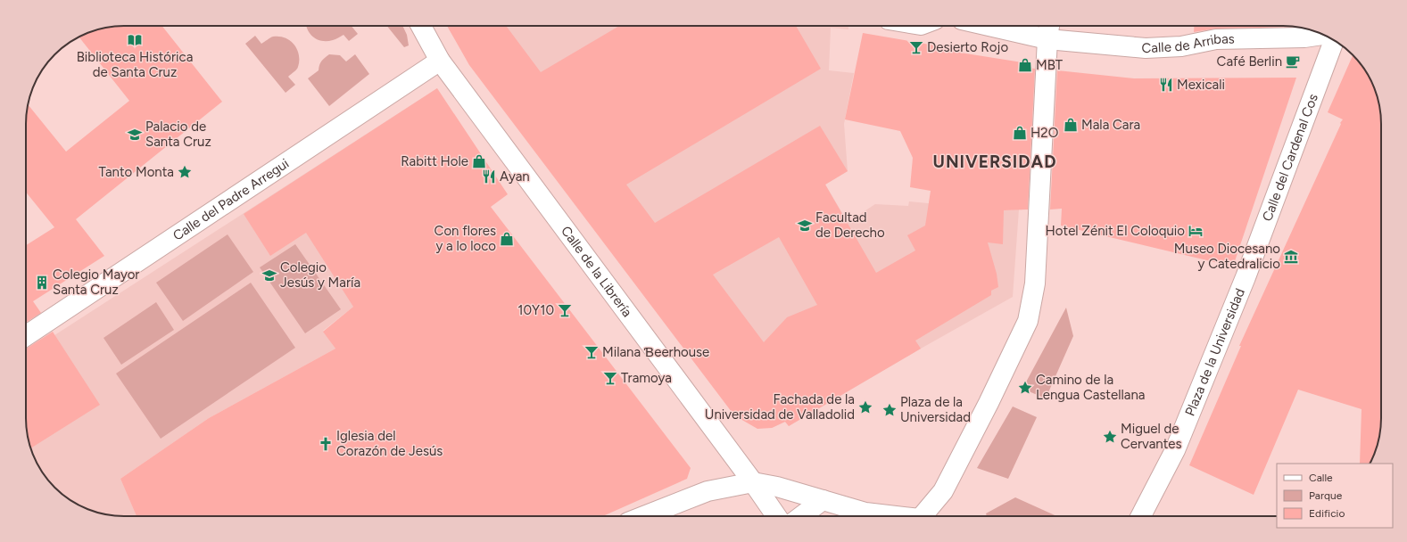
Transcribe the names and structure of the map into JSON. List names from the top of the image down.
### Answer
{
  "streets": {
    "street": [
      "Calle de Arribas",
      "Calle del Cardenal Cos",
      "Calle del Padre Arregui",
      "Calle de la Librería",
      "Plaza de la Universidad"
    ]
  },
  "crossings": [
    ["Calle del Cardenal Cos", "Plaza de la Universidad"],
    ["Calle del Padre Arregui", "Calle de la Librería"]
  ],
  "districts": ["UNIVERSIDAD"],
  "places": {
    "library": ["Biblioteca Histórica de Santa Cruz"],
    "bar": [
      "Desierto Rojo",
      "10Y10",
      "Milana Ɓeerhouse",
      "Tramoya"
    ],
    "cafe": ["Café Berlin"],
    "shop": [
      "MBT",
      "Mala Cara",
      "H2O",
      "Rabitt Hole",
      "Con flores y a lo loco"
    ],
    "restaurant": ["Mexicali", "Ayan"],
    "school or university": ["Palacio de Santa Cruz", "Facultad de Derecho", "Colegio Jesús y María"],
    "place": [
      "Tanto Monta",
      "Camino de la Lengua Castellana",
      "Fachada de la Universidad de Valladolid",
      "Plaza de la Universidad",
      "Miguel de Cervantes"
    ],
    "hotel": ["Hotel Zénit El Coloquio"],
    "museum": ["Museo Diocesano y Catedralicio"],
    "building": ["Colegio Mayor Santa Cruz"],
    "church": ["Iglesia del Corazón de Jesús"]
  },
  "legend": ["Calle", "Parque", "Edificio"]
}
